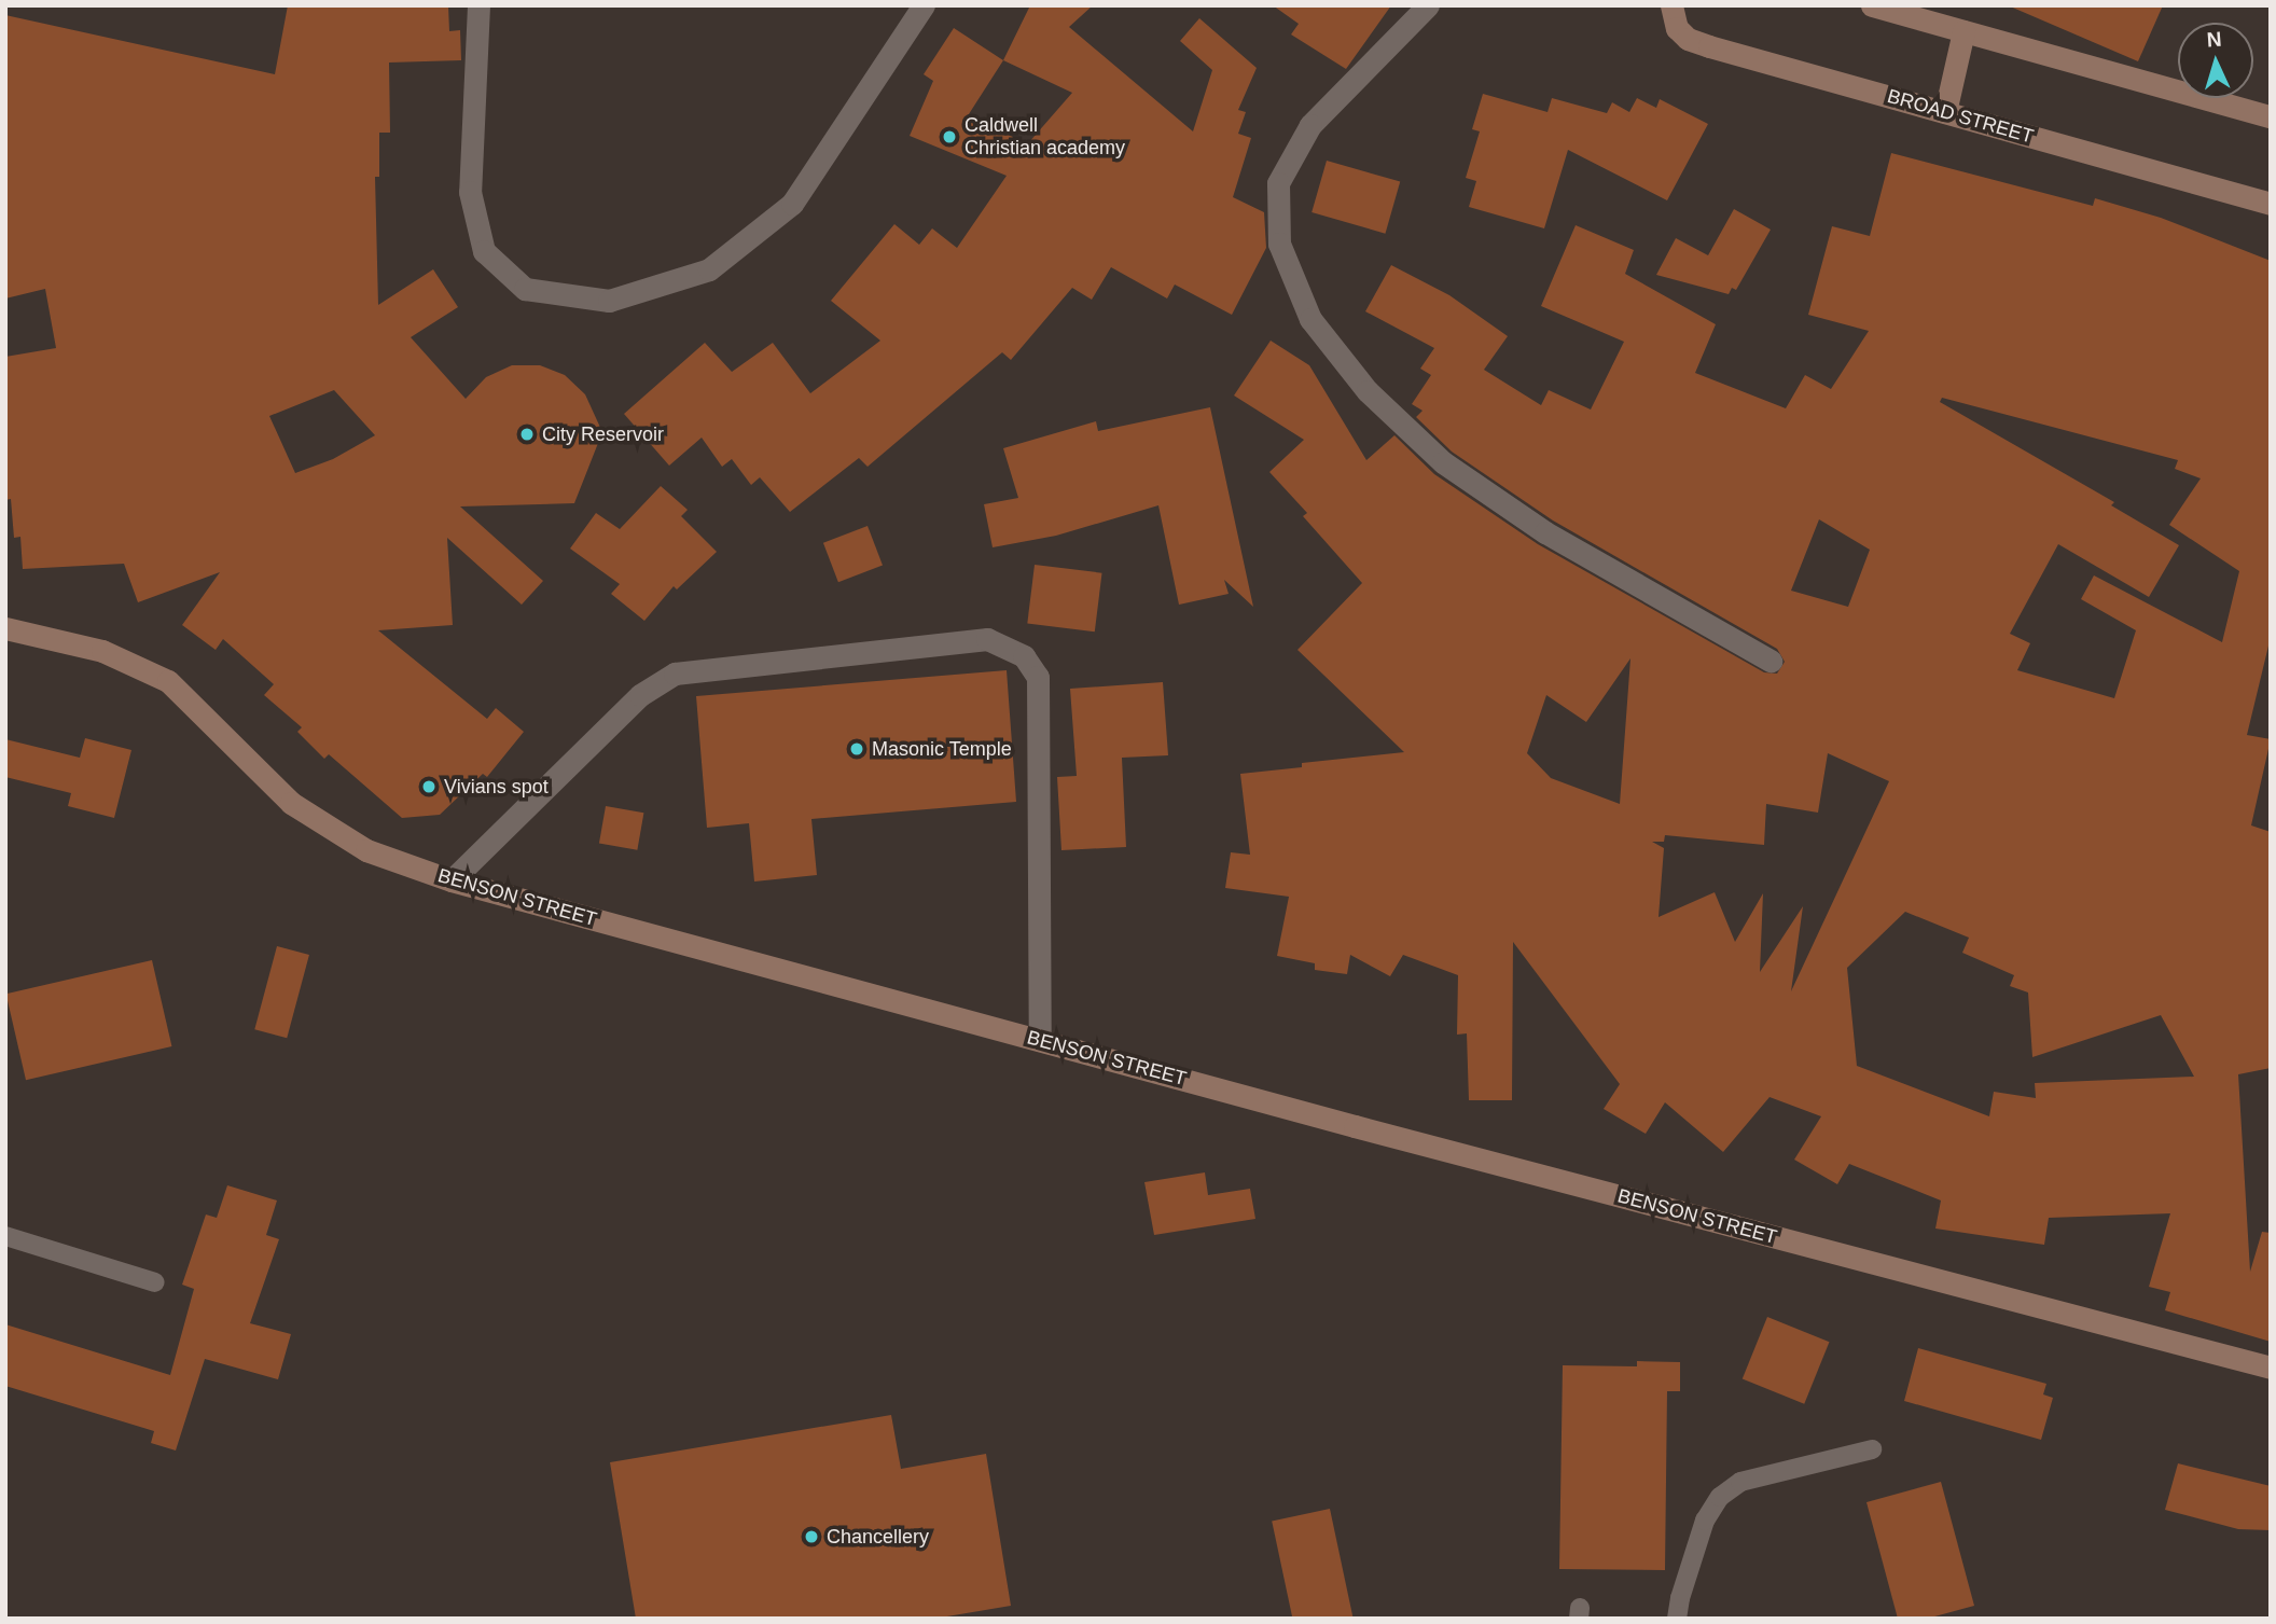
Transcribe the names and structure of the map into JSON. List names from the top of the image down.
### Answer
{
  "streets": {
    "street": ["BROAD STREET", "BENSON STREET"]
  },
  "places": [
    "Caldwell Christian academy",
    "City Reservoir",
    "Masonic Temple",
    "Vivians spot",
    "Chancellery"
  ],
  "north": "top"
}
